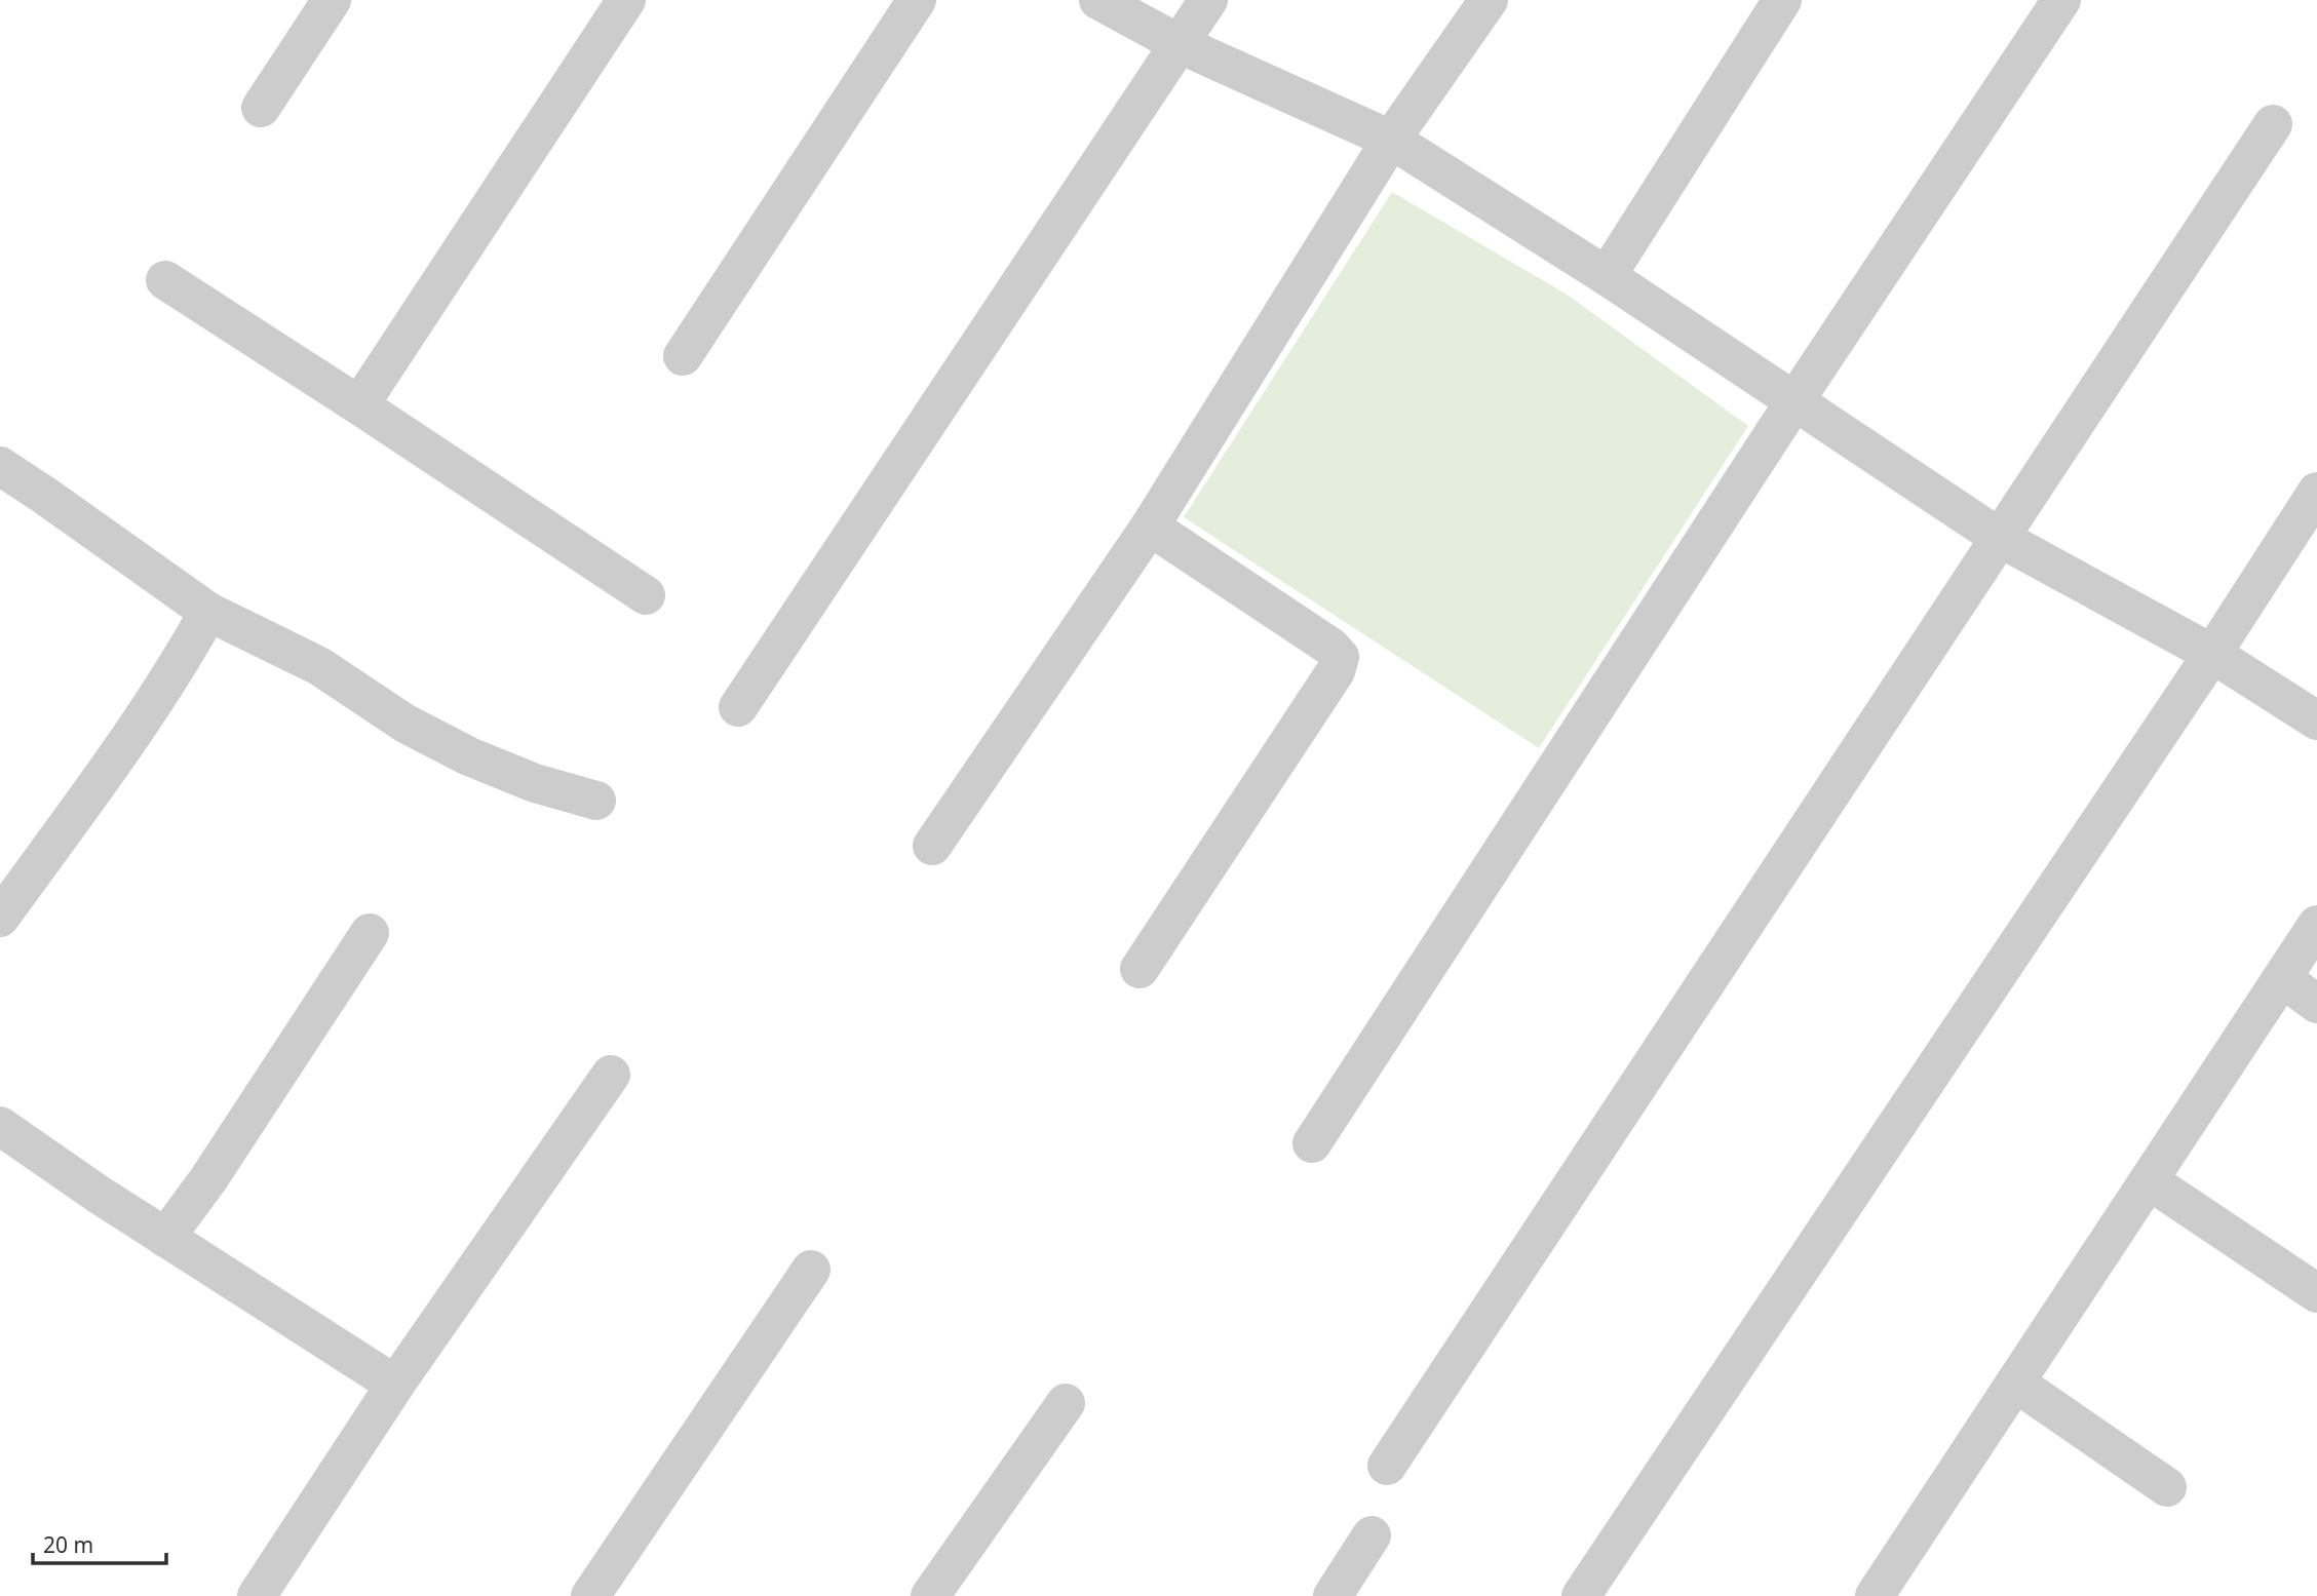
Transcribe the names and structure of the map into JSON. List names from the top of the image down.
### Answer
{
  "scale_bar": "20 m"
}
